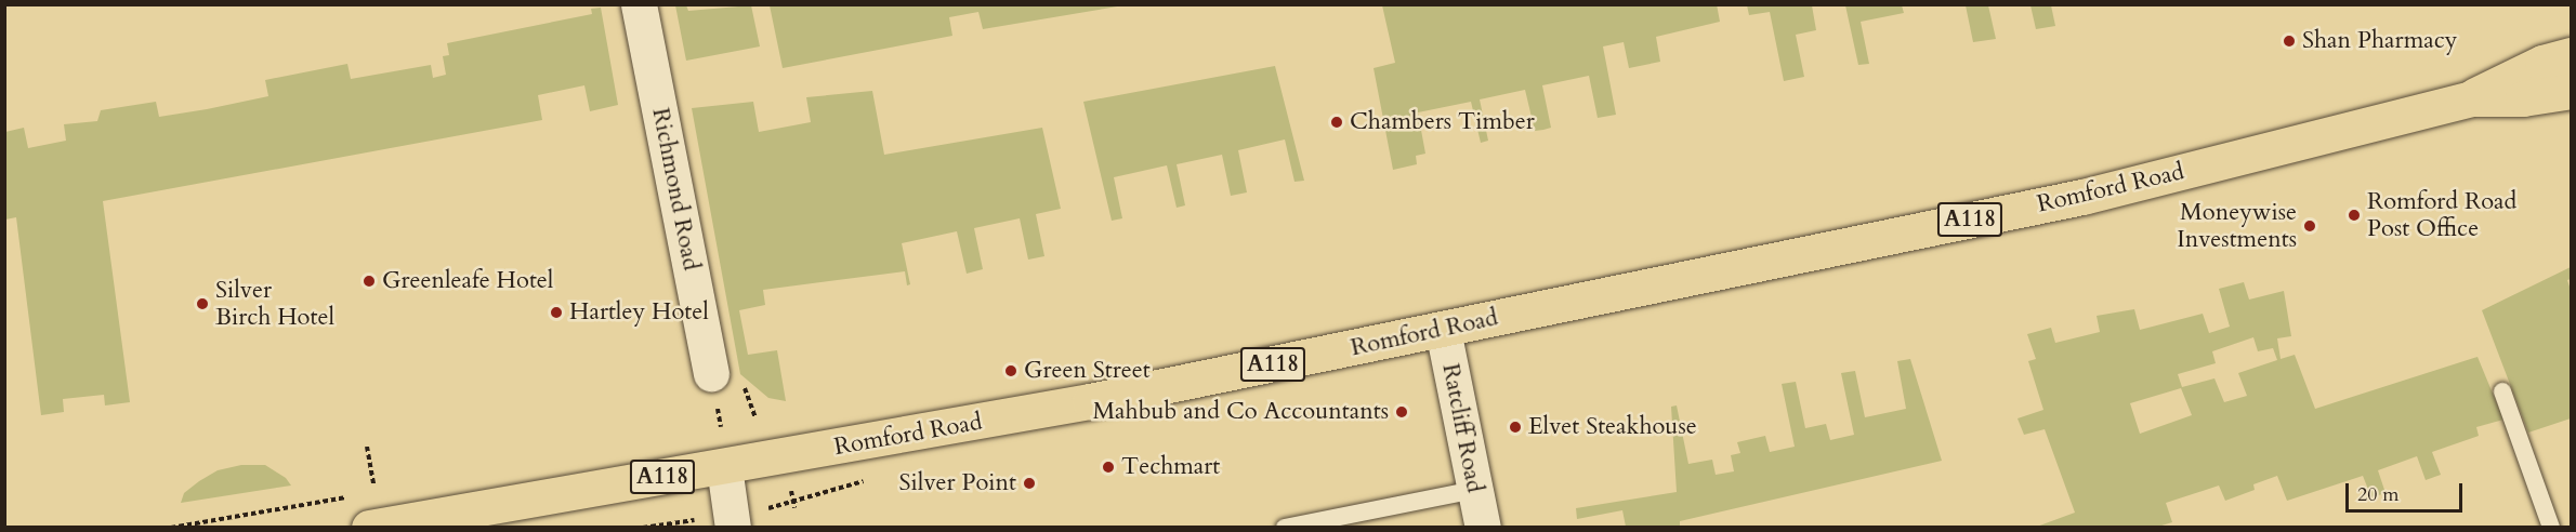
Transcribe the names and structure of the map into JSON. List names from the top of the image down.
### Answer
{
  "streets": {
    "main road": ["Romford Road", "A118"],
    "street": ["Richmond Road", "Ratcliff Road"]
  },
  "crossings": [
    ["Romford Road", "Ratcliff Road"]
  ],
  "places": [
    "Shan Pharmacy",
    "Chambers Timber",
    "Romford Road Post Office",
    "Moneywise Investments",
    "Greenleafe Hotel",
    "Silver Birch Hotel",
    "Hartley Hotel",
    "Green Street",
    "Mahbub and Co Accountants",
    "Elvet Steakhouse",
    "Techmart",
    "Silver Point"
  ],
  "scale_bar": "20 m"
}
